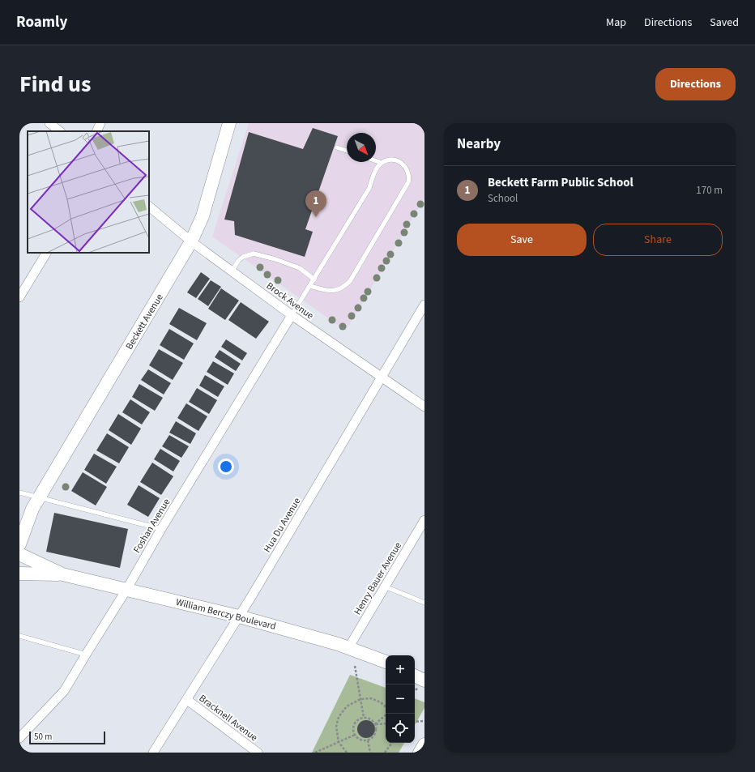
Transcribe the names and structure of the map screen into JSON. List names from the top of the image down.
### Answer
{
  "streets": {
    "street": [
      "Brock Avenue",
      "Beckett Avenue",
      "Hua Du Avenue",
      "Foshan Avenue",
      "Henry Bauer Avenue",
      "William Berczy Boulevard",
      "Bracknell Avenue"
    ]
  },
  "crossings": [
    ["Brock Avenue", "Beckett Avenue"],
    ["Brock Avenue", "Hua Du Avenue"],
    ["Brock Avenue", "Foshan Avenue"],
    ["Beckett Avenue", "William Berczy Boulevard"],
    ["Hua Du Avenue", "William Berczy Boulevard"],
    ["Hua Du Avenue", "Bracknell Avenue"],
    ["Foshan Avenue", "William Berczy Boulevard"],
    ["Henry Bauer Avenue", "William Berczy Boulevard"]
  ],
  "scale_bar": "50 m",
  "north": "bottom right",
  "page": {
    "header": "Roamly",
    "nav": ["Map", "Directions", "Saved"],
    "title": "Find us",
    "buttons": [
      "Directions",
      ["Save", "Share"]
    ],
    "heading": "Nearby",
    "list": [
      {
        "mark": "1",
        "name": "Beckett Farm Public School",
        "note": "School",
        "value": "170 m"
      }
    ],
    "pins": "1",
    "map_buttons": ["+", "−"],
    "scale": "50 m"
  }
}
